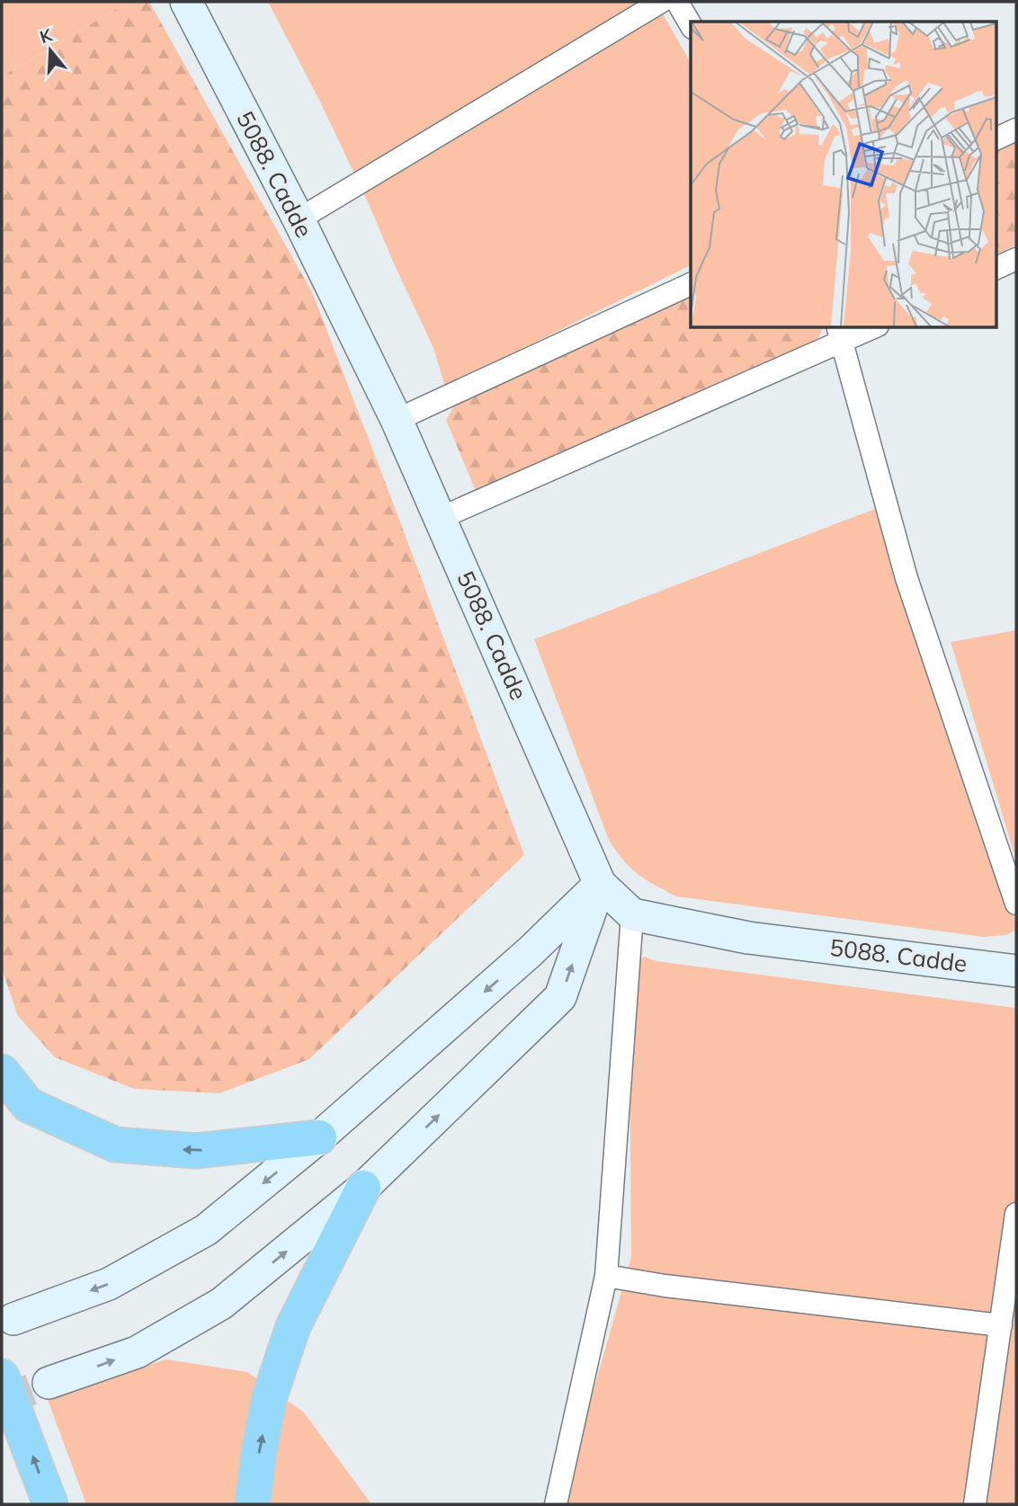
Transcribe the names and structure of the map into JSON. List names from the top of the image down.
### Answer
{
  "streets": {
    "street": ["5088. Cadde"]
  },
  "north": "top"
}
